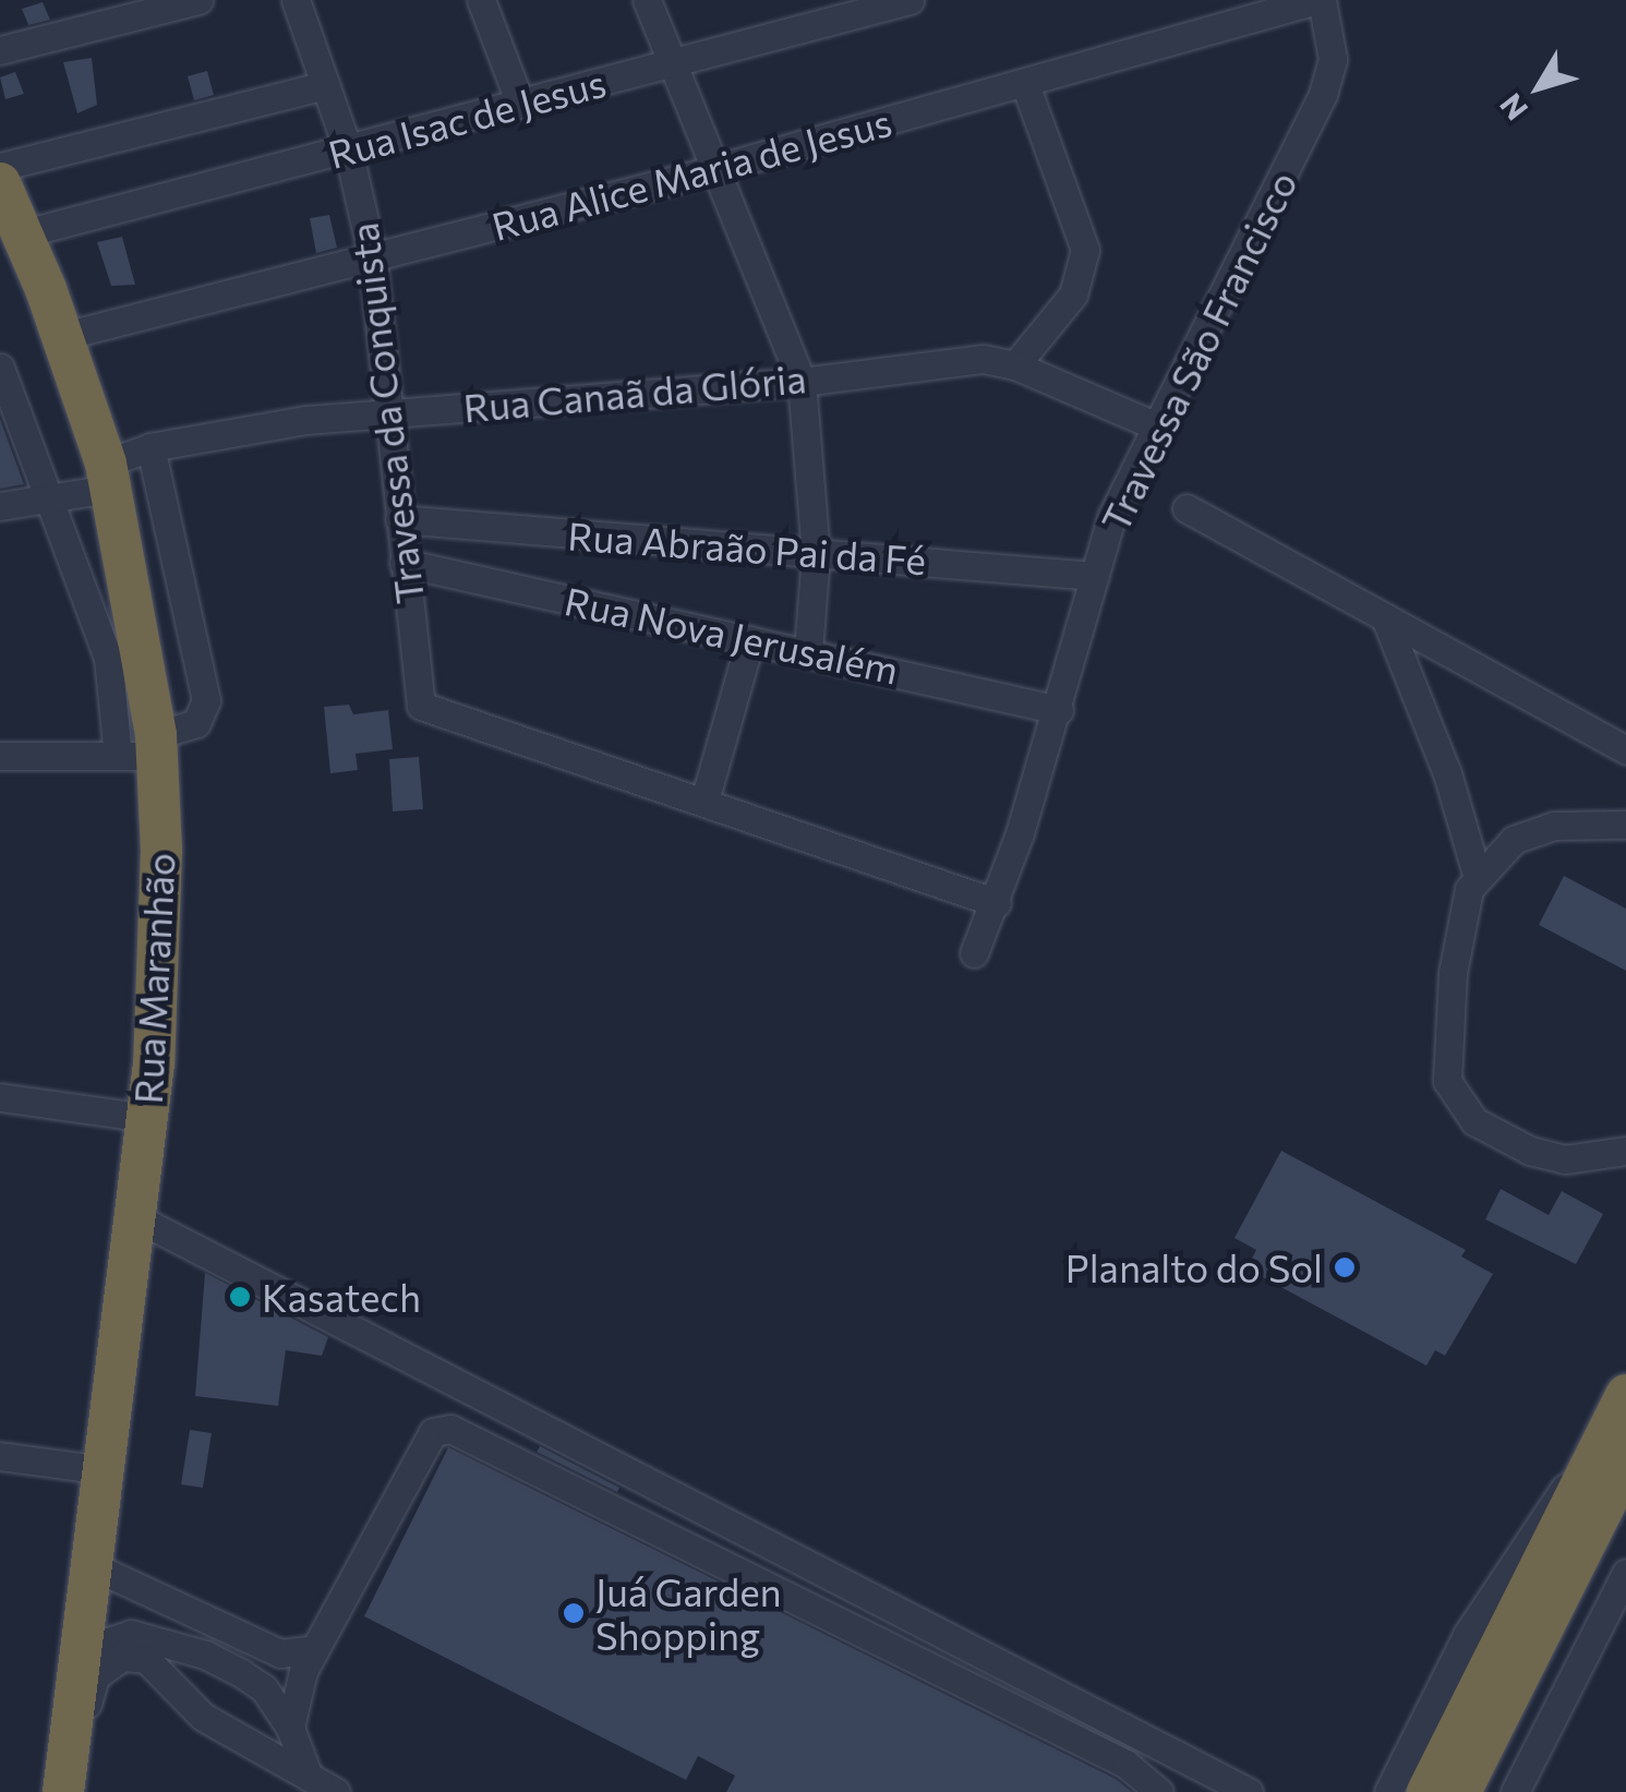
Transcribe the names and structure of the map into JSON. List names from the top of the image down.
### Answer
{
  "streets": {
    "highway": ["Rua Maranhão"],
    "street": [
      "Rua Isac de Jesus",
      "Rua Alice Maria de Jesus",
      "Travessa São Francisco",
      "Rua Canaã da Glória",
      "Travessa da Conquista",
      "Rua Abraão Pai da Fé",
      "Rua Nova Jerusalém"
    ]
  },
  "crossings": [
    ["Rua Isac de Jesus", "Travessa da Conquista"],
    ["Rua Isac de Jesus", "Rua Maranhão"],
    ["Rua Alice Maria de Jesus", "Travessa São Francisco"],
    ["Rua Alice Maria de Jesus", "Travessa da Conquista"],
    ["Rua Alice Maria de Jesus", "Rua Maranhão"],
    ["Travessa São Francisco", "Rua Canaã da Glória"],
    ["Travessa São Francisco", "Rua Abraão Pai da Fé"],
    ["Travessa São Francisco", "Rua Nova Jerusalém"],
    ["Rua Canaã da Glória", "Travessa da Conquista"],
    ["Rua Canaã da Glória", "Rua Maranhão"],
    ["Travessa da Conquista", "Rua Abraão Pai da Fé"],
    ["Travessa da Conquista", "Rua Nova Jerusalém"]
  ],
  "places": ["Planalto do Sol", "Kasatech", "Juá Garden Shopping"],
  "north": "bottom left"
}
